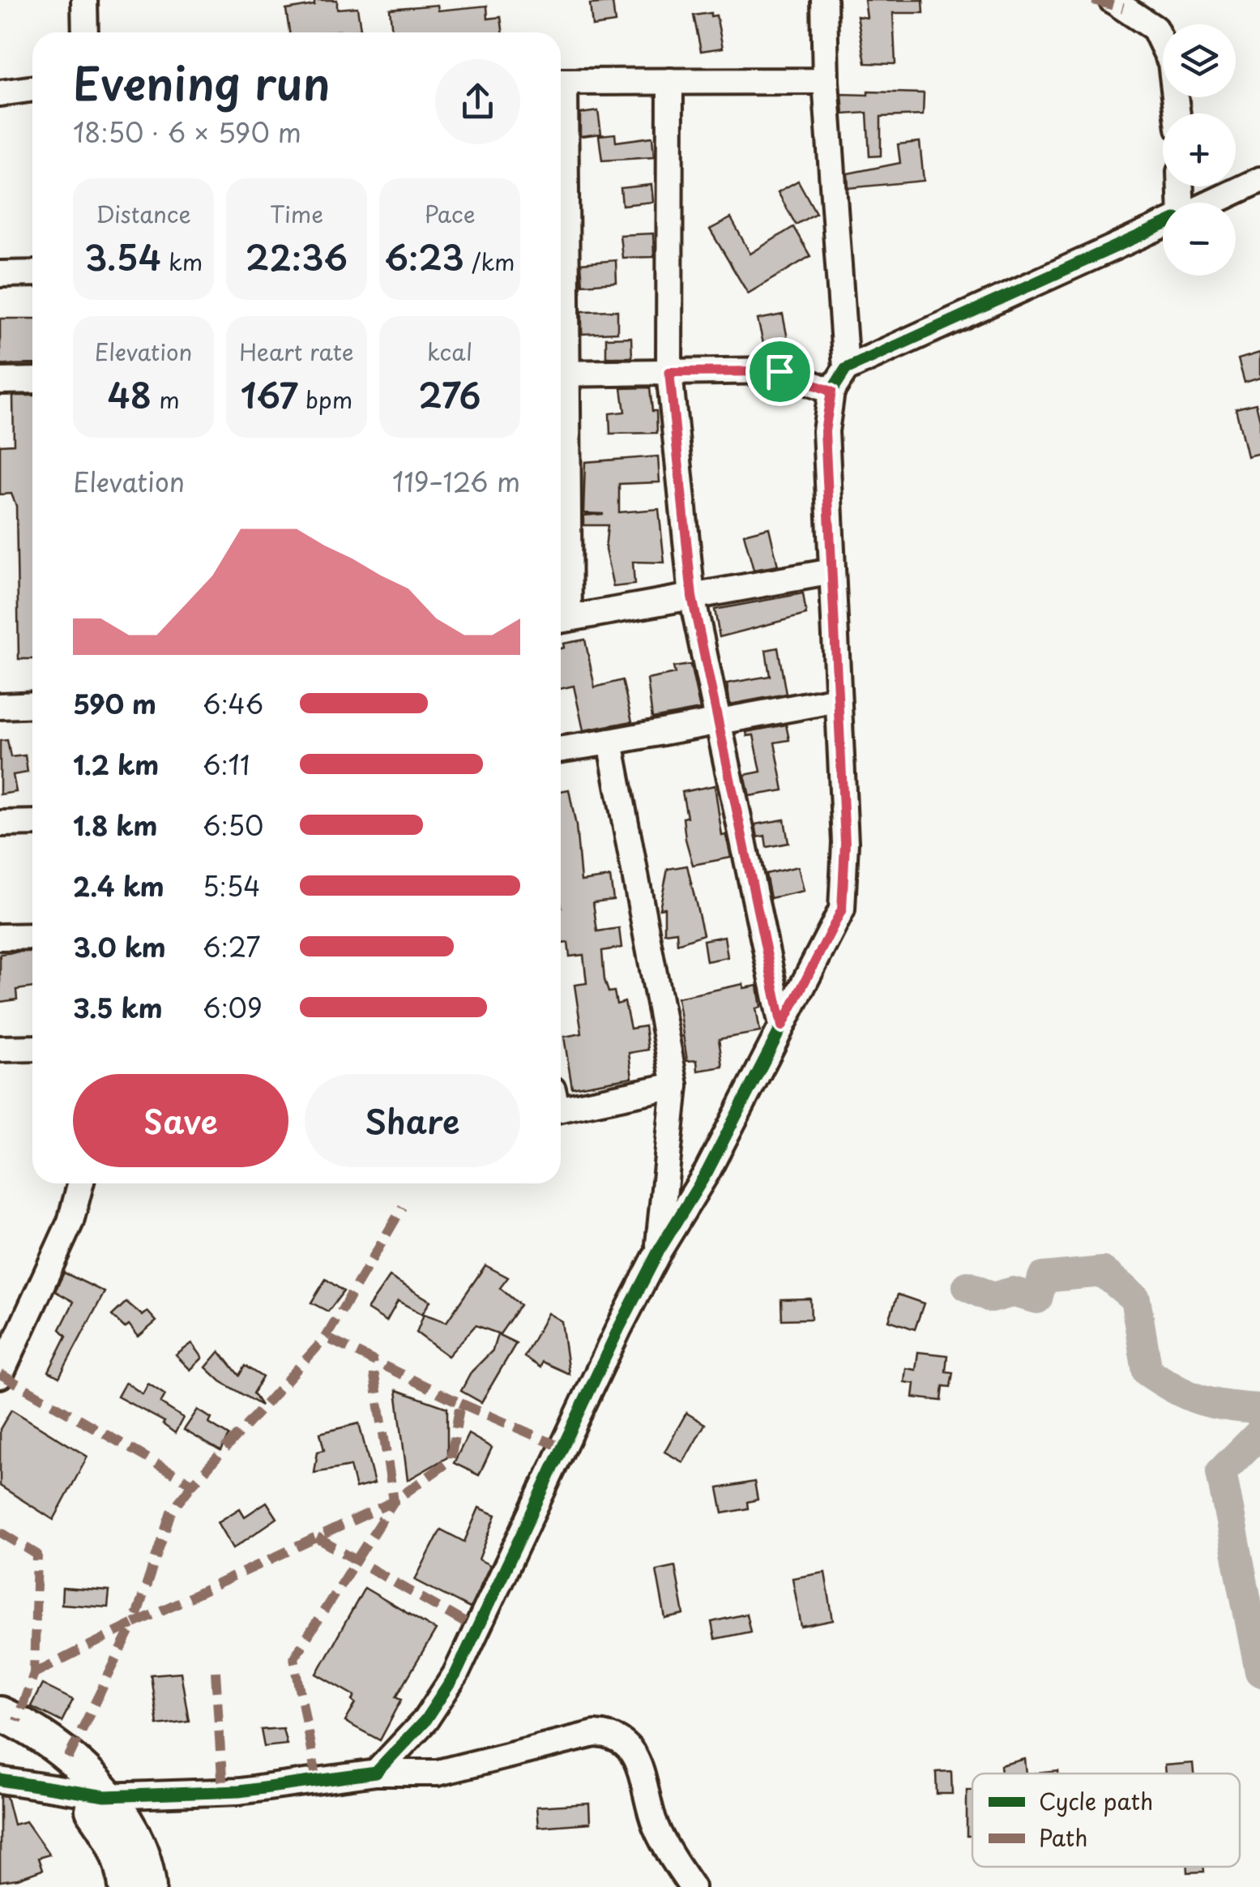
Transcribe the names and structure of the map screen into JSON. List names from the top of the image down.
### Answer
{
  "legend": ["Cycle path", "Path"],
  "page": {
    "map_buttons": ["+", "−"],
    "heading": ["Evening run", "18:50 · 6 × 590 m"],
    "stats": [
      ["Distance", "3.54 km"],
      ["Time", "22:36"],
      ["Pace", "6:23 /km"],
      ["Elevation", "48 m"],
      ["Heart rate", "167 bpm"],
      ["kcal", "276"]
    ],
    "chart": ["Elevation", "119–126 m"],
    "list": [
      {
        "name": "590 m",
        "note": "6:46"
      },
      {
        "name": "1.2 km",
        "note": "6:11"
      },
      {
        "name": "1.8 km",
        "note": "6:50"
      },
      {
        "name": "2.4 km",
        "note": "5:54"
      },
      {
        "name": "3.0 km",
        "note": "6:27"
      },
      {
        "name": "3.5 km",
        "note": "6:09"
      }
    ],
    "buttons": ["Save", "Share"]
  }
}
